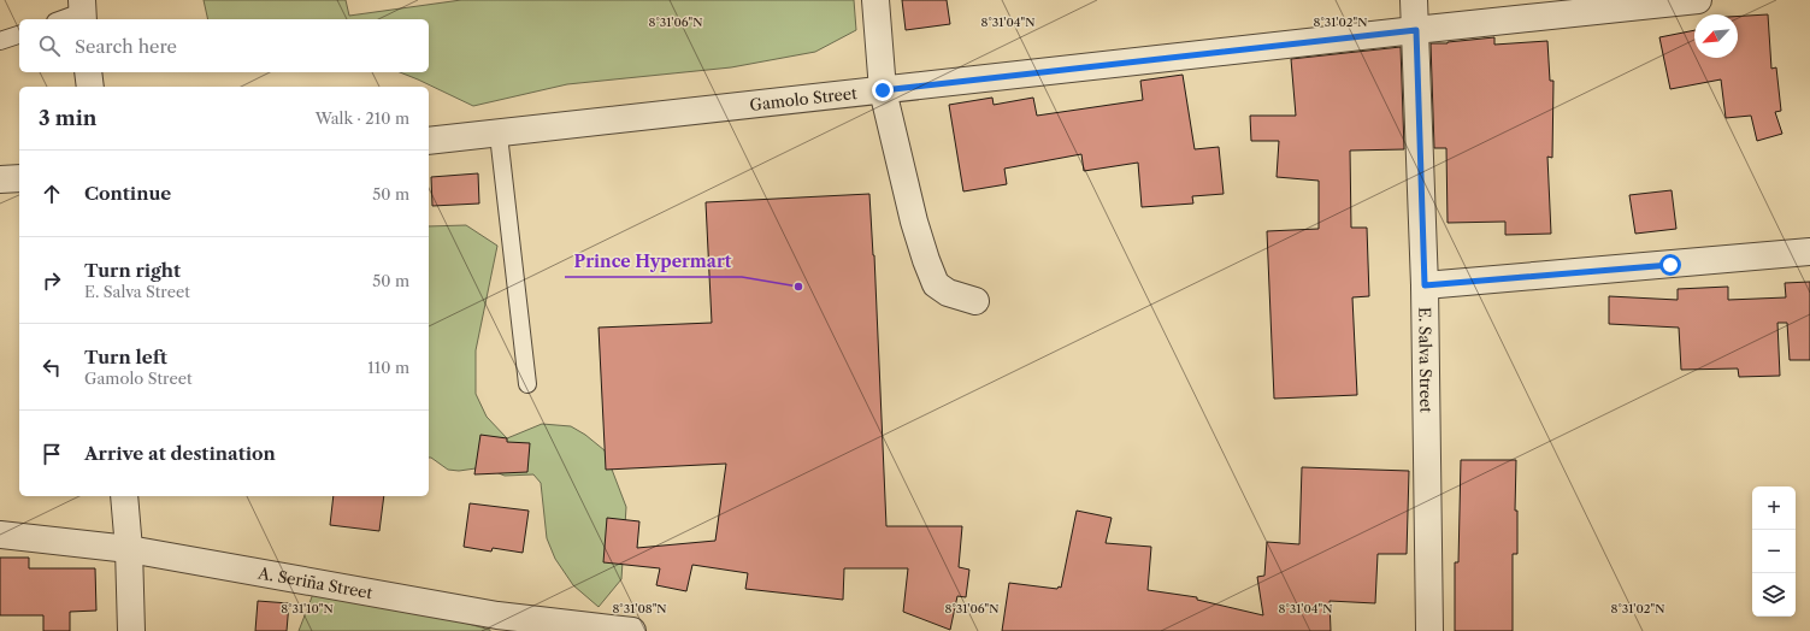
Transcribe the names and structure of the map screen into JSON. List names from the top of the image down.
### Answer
{
  "streets": {
    "street": ["Gamolo Street", "E. Salva Street", "A. Seriña Street"]
  },
  "crossings": [
    ["Gamolo Street", "E. Salva Street"]
  ],
  "places": ["Prince Hypermart"],
  "north": "bottom left",
  "page": {
    "search": "Search here",
    "heading": ["3 min", "Walk · 210 m"],
    "list": [
      ["Continue", "50 m"],
      ["Turn right", "E. Salva Street", "50 m"],
      ["Turn left", "Gamolo Street", "110 m"],
      "Arrive at destination"
    ],
    "map_buttons": ["+", "−"]
  },
  "coordinates": [
    "8°31'06\"N",
    "8°31'04\"N",
    "8°31'02\"N",
    "8°31'10\"N",
    "8°31'08\"N"
  ]
}
